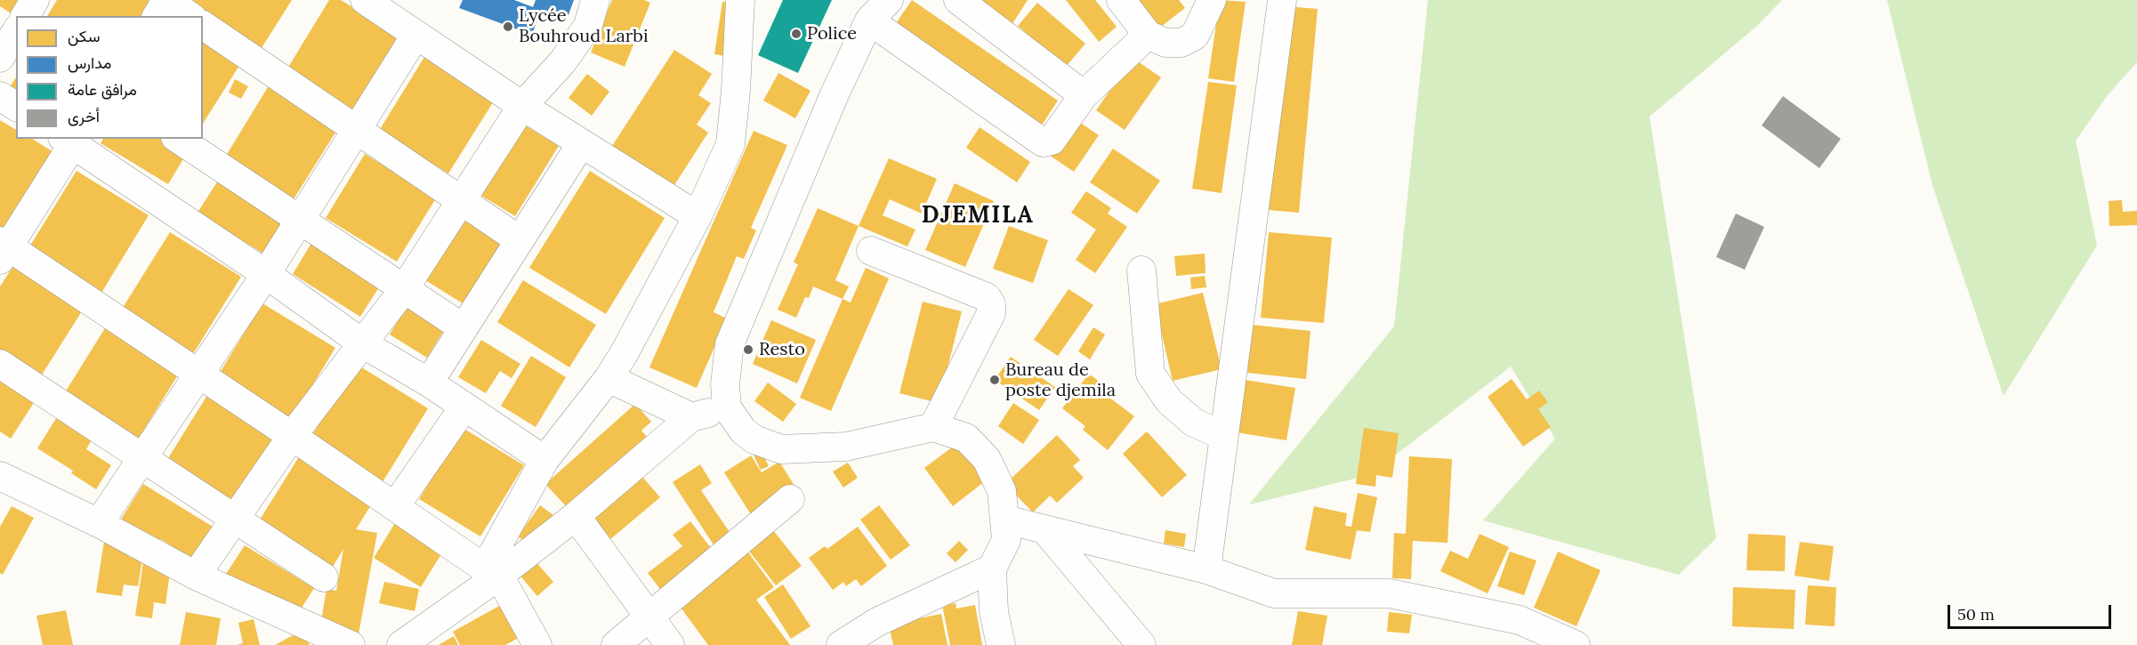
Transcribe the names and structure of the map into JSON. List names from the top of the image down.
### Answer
{
  "districts": ["DJEMILA"],
  "places": [
    "Lycée Bouhroud Larbi",
    "Police",
    "Resto",
    "Bureau de poste djemila"
  ],
  "legend": [
    "سكن",
    "مدارس",
    "مرافق عامة",
    "أخرى"
  ],
  "scale_bar": "50 m"
}
